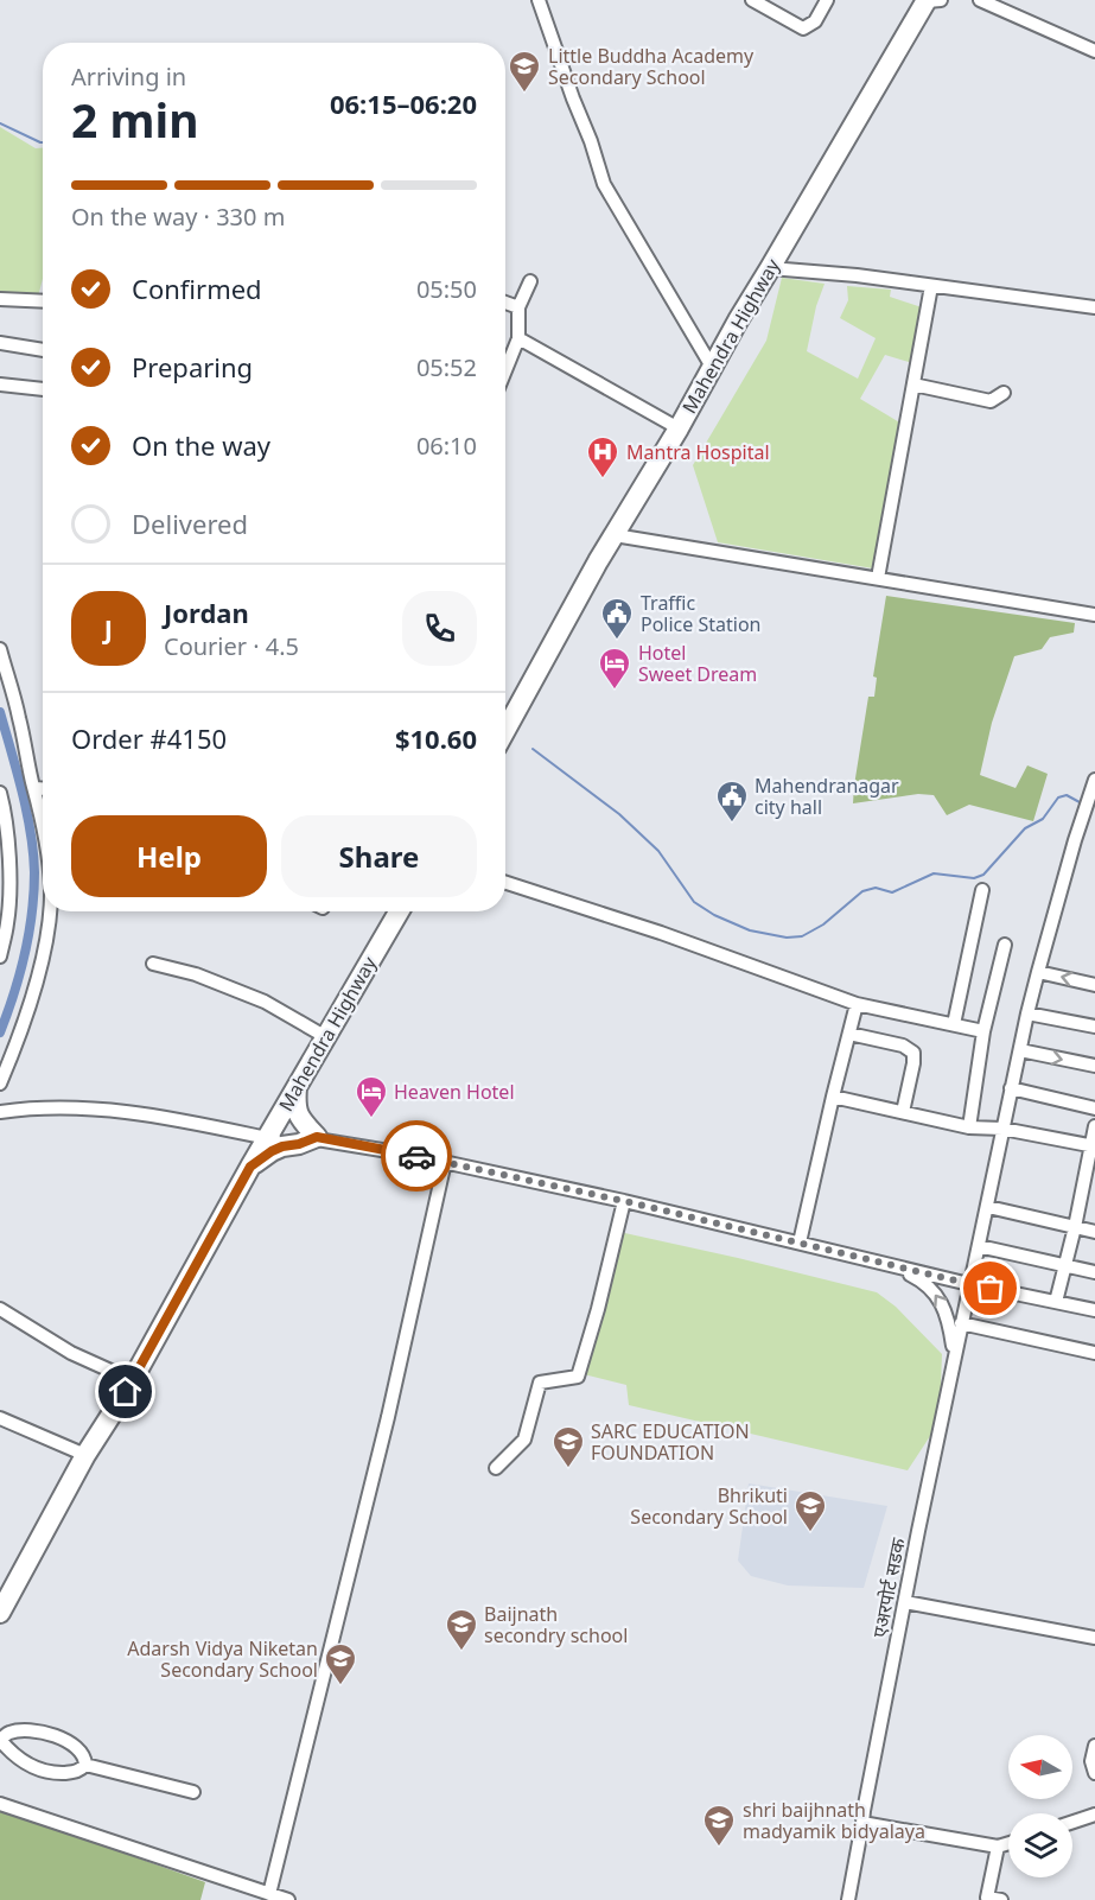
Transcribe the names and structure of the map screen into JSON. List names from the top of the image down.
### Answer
{
  "streets": {
    "highway": ["Mahendra Highway"],
    "street": ["एअरपोर्ट सडक"]
  },
  "places": {
    "school or university": [
      "Little Buddha Academy Secondary School",
      "SARC EDUCATION FOUNDATION",
      "Bhrikuti Secondary School",
      "Baijnath secondry school",
      "Adarsh Vidya Niketan Secondary School",
      "shri baijhnath madyamik bidyalaya"
    ],
    "hospital": ["Mantra Hospital"],
    "public building": ["Traffic Police Station", "Mahendranagar city hall"],
    "hotel": ["Hotel Sweet Dream", "Heaven Hotel"]
  },
  "north": "left",
  "page": {
    "heading": ["2 min", "Arriving in", "06:15–06:20"],
    "panel": [
      "Jordan",
      "Courier · 4.5",
      "Order #4150",
      "$10.60"
    ],
    "bar": "On the way · 330 m",
    "list": [
      ["Confirmed", "05:50"],
      ["Preparing", "05:52"],
      ["On the way", "06:10"],
      "Delivered"
    ],
    "round": "J",
    "buttons": ["Help", "Share"]
  }
}
